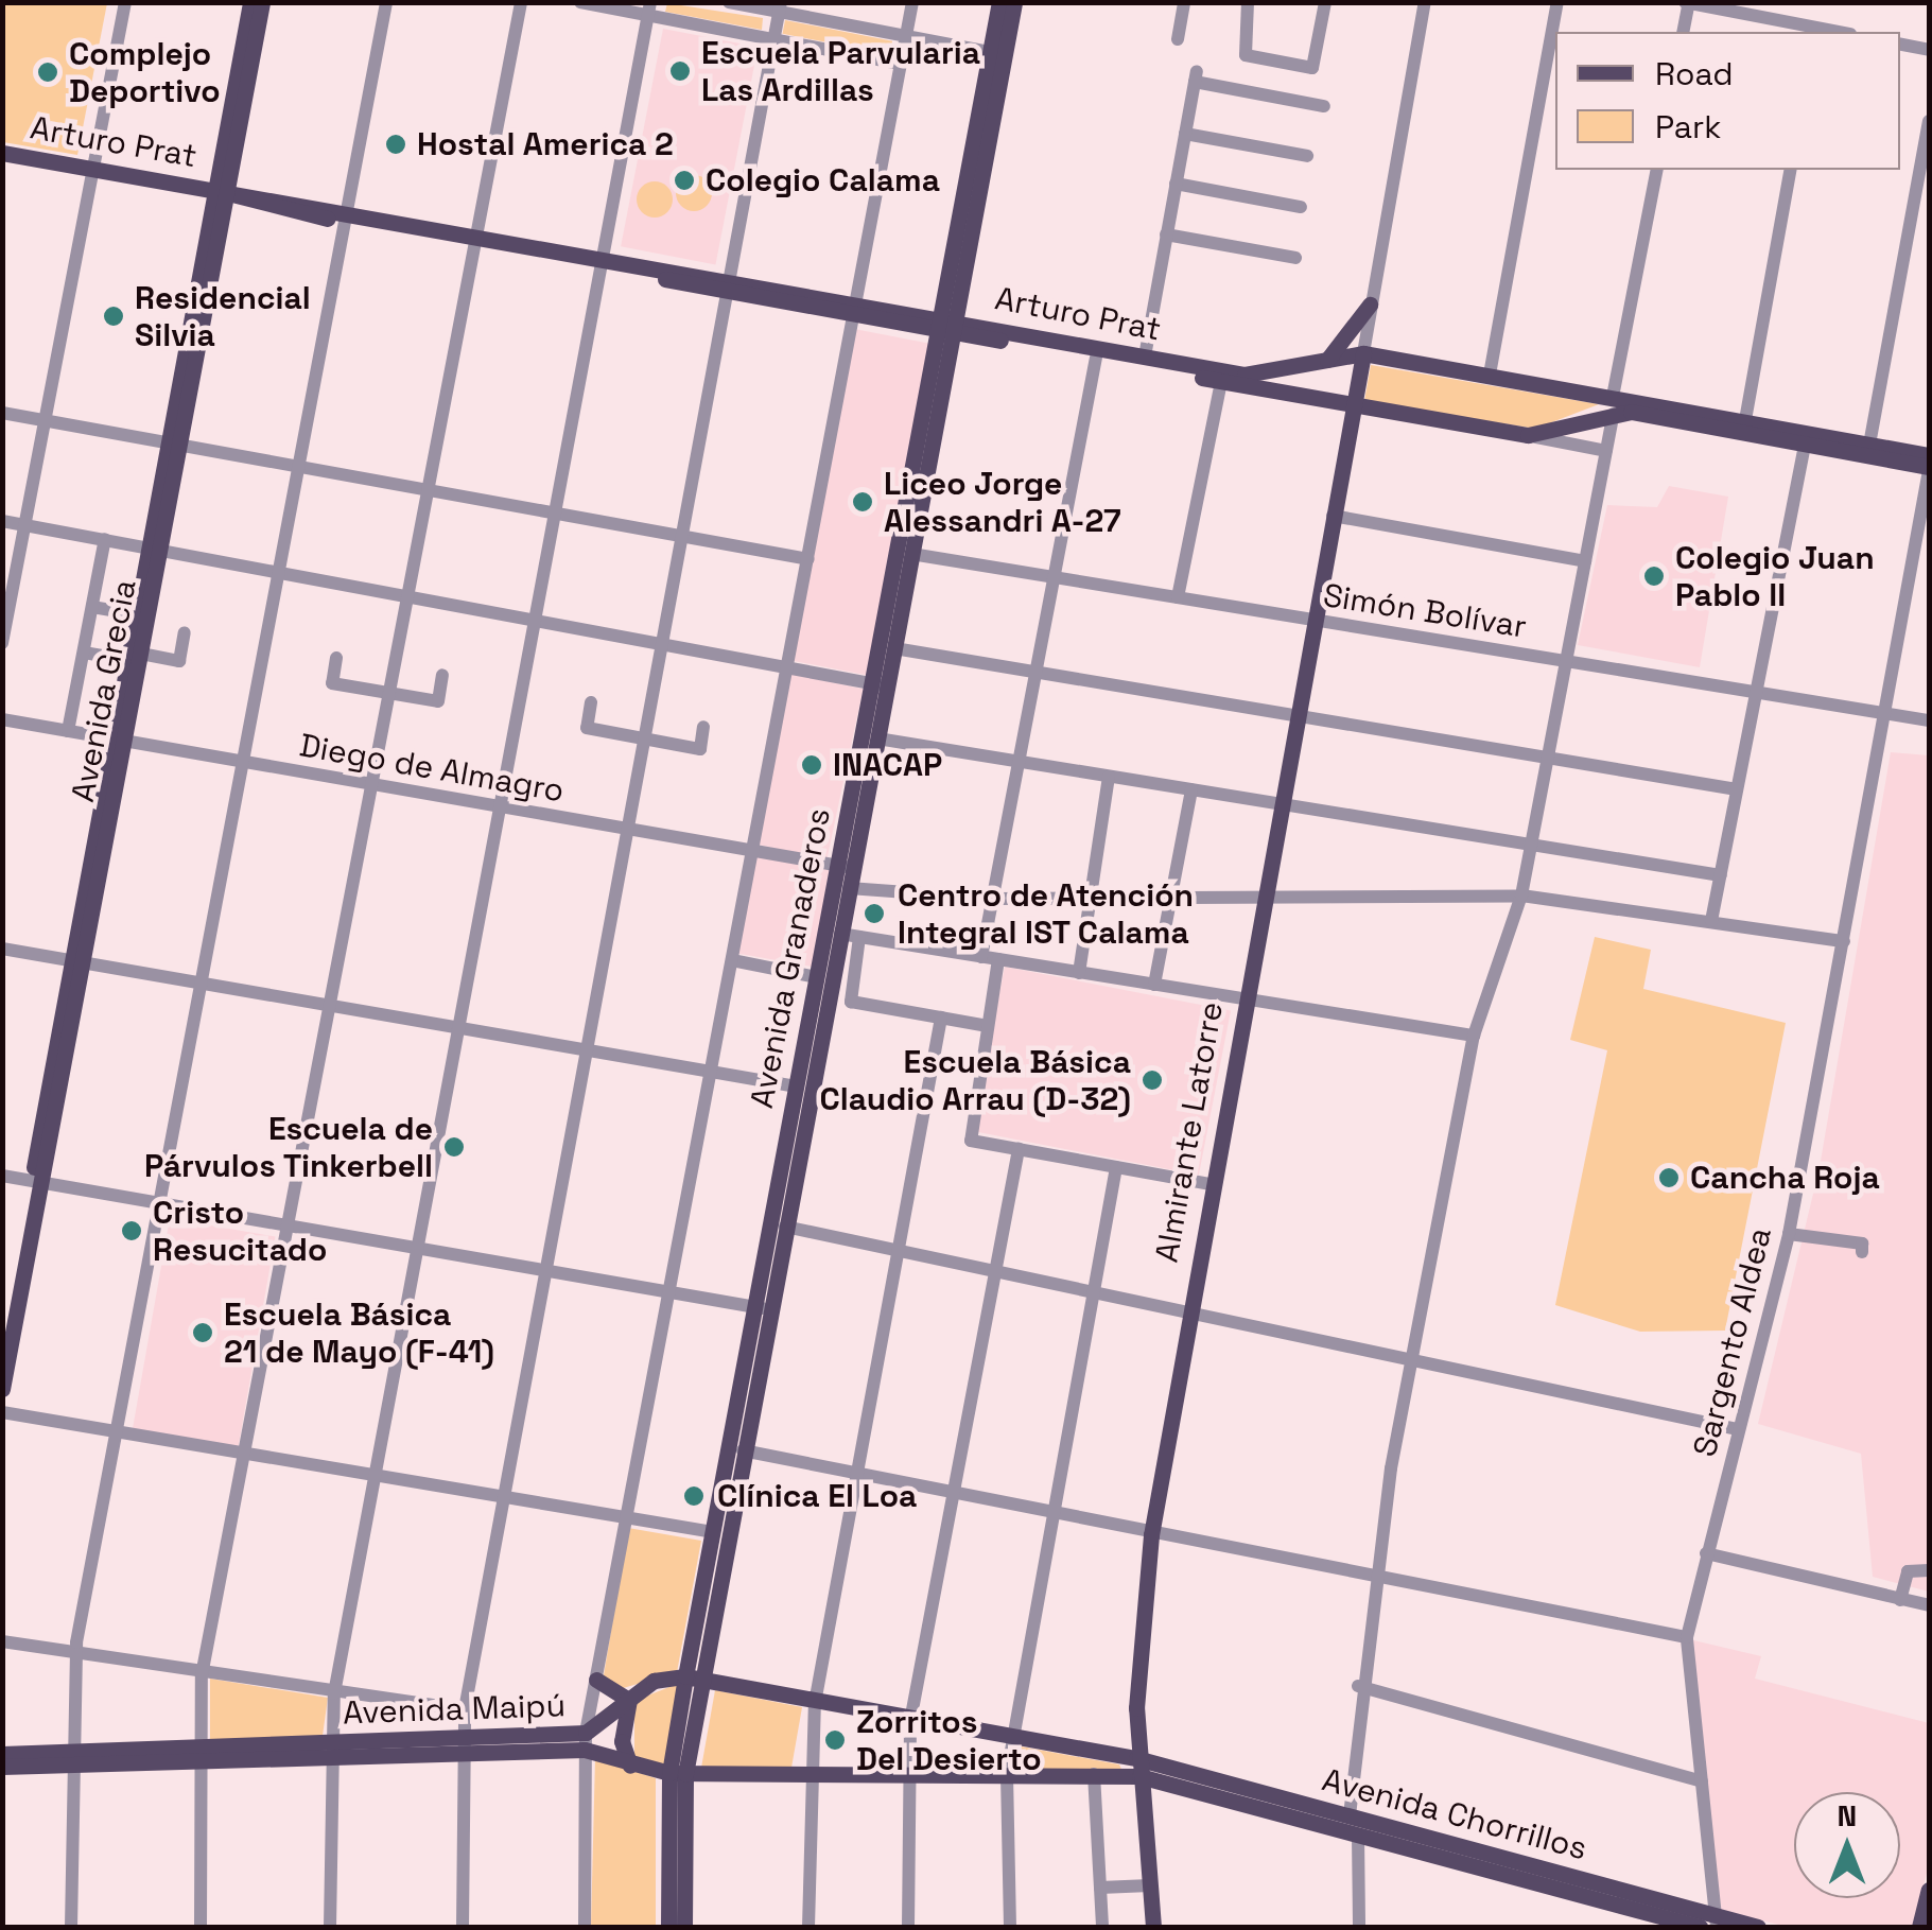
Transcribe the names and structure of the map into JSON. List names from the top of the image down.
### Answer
{
  "streets": {
    "main road": [
      "Arturo Prat",
      "Avenida Grecia",
      "Avenida Granaderos",
      "Almirante Latorre",
      "Avenida Maipú",
      "Avenida Chorrillos"
    ],
    "street": ["Simón Bolívar", "Diego de Almagro", "Sargento Aldea"]
  },
  "crossings": [
    ["Arturo Prat", "Avenida Grecia"],
    ["Arturo Prat", "Avenida Granaderos"],
    ["Arturo Prat", "Almirante Latorre"],
    ["Arturo Prat", "Sargento Aldea"],
    ["Simón Bolívar", "Avenida Granaderos"],
    ["Simón Bolívar", "Almirante Latorre"],
    ["Simón Bolívar", "Sargento Aldea"],
    ["Avenida Grecia", "Diego de Almagro"],
    ["Diego de Almagro", "Avenida Granaderos"],
    ["Avenida Granaderos", "Avenida Maipú"],
    ["Almirante Latorre", "Avenida Maipú"],
    ["Almirante Latorre", "Avenida Chorrillos"],
    ["Sargento Aldea", "Avenida Chorrillos"],
    ["Avenida Maipú", "Avenida Chorrillos"]
  ],
  "places": [
    "Escuela Parvularia Las Ardillas",
    "Complejo Deportivo",
    "Hostal America 2",
    "Colegio Calama",
    "Residencial Silvia",
    "Liceo Jorge Alessandri A-27",
    "Colegio Juan Pablo II",
    "INACAP",
    "Centro de Atención Integral IST Calama",
    "Escuela Básica Claudio Arrau (D-32)",
    "Escuela de Párvulos Tinkerbell",
    "Cancha Roja",
    "Cristo Resucitado",
    "Escuela Básica 21 de Mayo (F-41)",
    "Clínica El Loa",
    "Zorritos Del Desierto"
  ],
  "legend": ["Road", "Park"],
  "north": "top"
}
